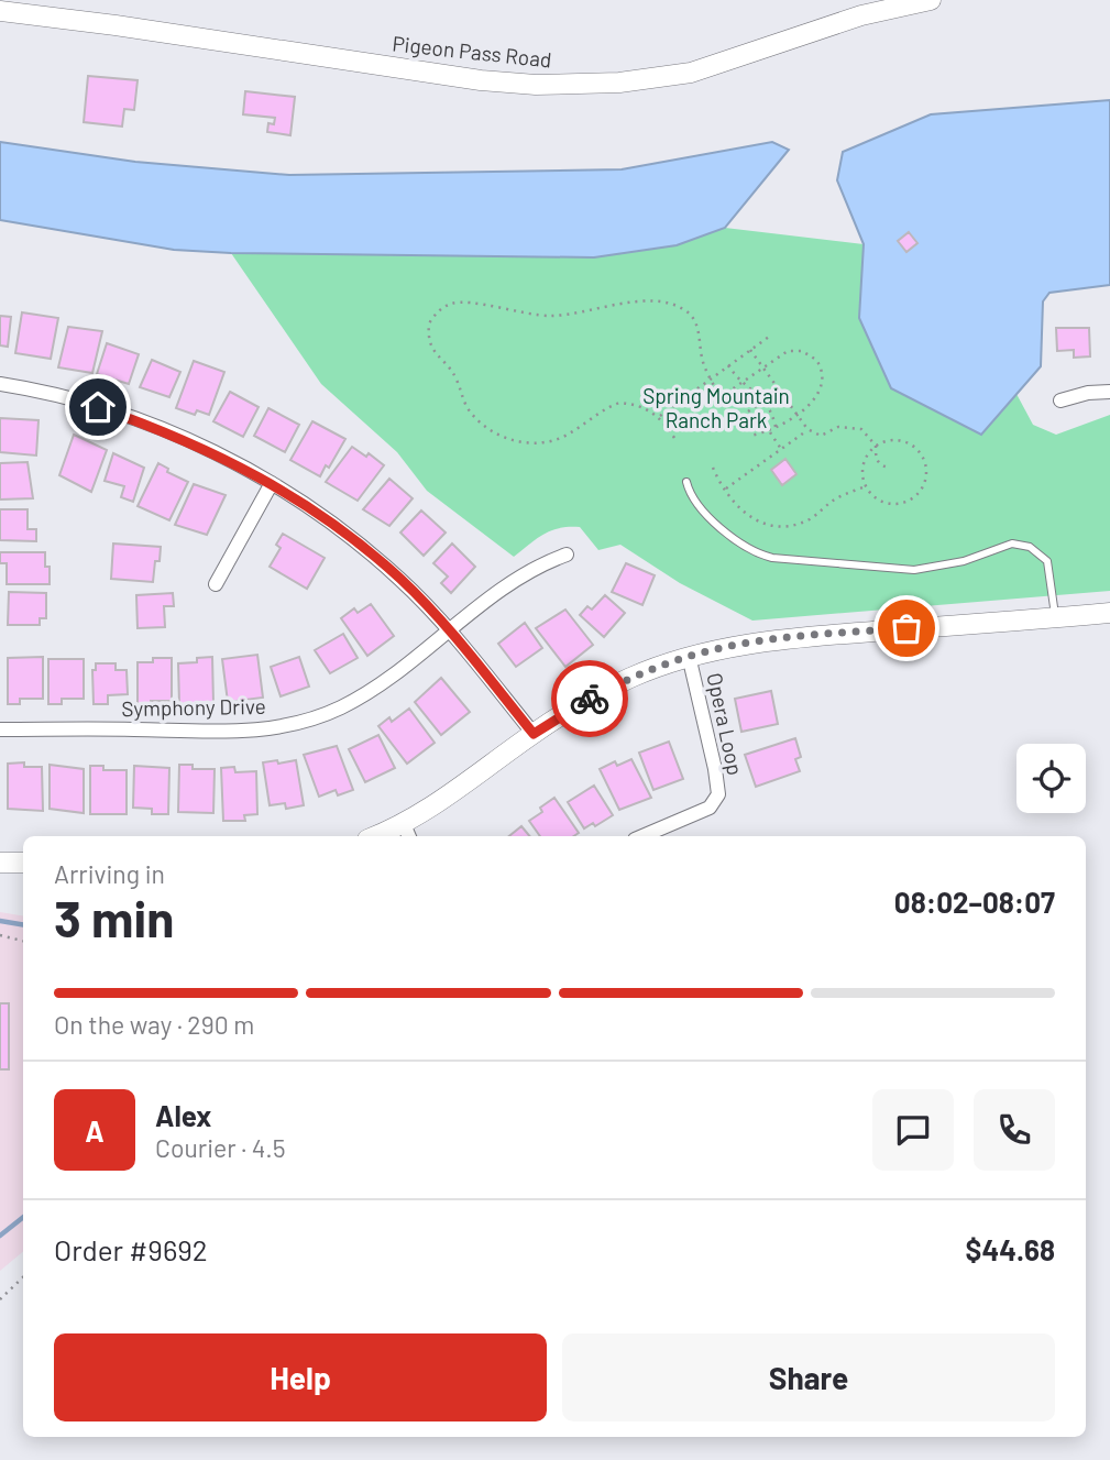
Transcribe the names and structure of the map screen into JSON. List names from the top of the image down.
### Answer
{
  "streets": {
    "street": ["Pigeon Pass Road", "Symphony Drive", "Opera Loop"]
  },
  "parks": ["Spring Mountain Ranch Park"],
  "page": {
    "heading": ["3 min", "Arriving in", "08:02–08:07"],
    "panel": [
      "Alex",
      "Courier · 4.5",
      "Order #9692",
      "$44.68"
    ],
    "bar": "On the way · 290 m",
    "round": "A",
    "buttons": ["Help", "Share"]
  }
}
